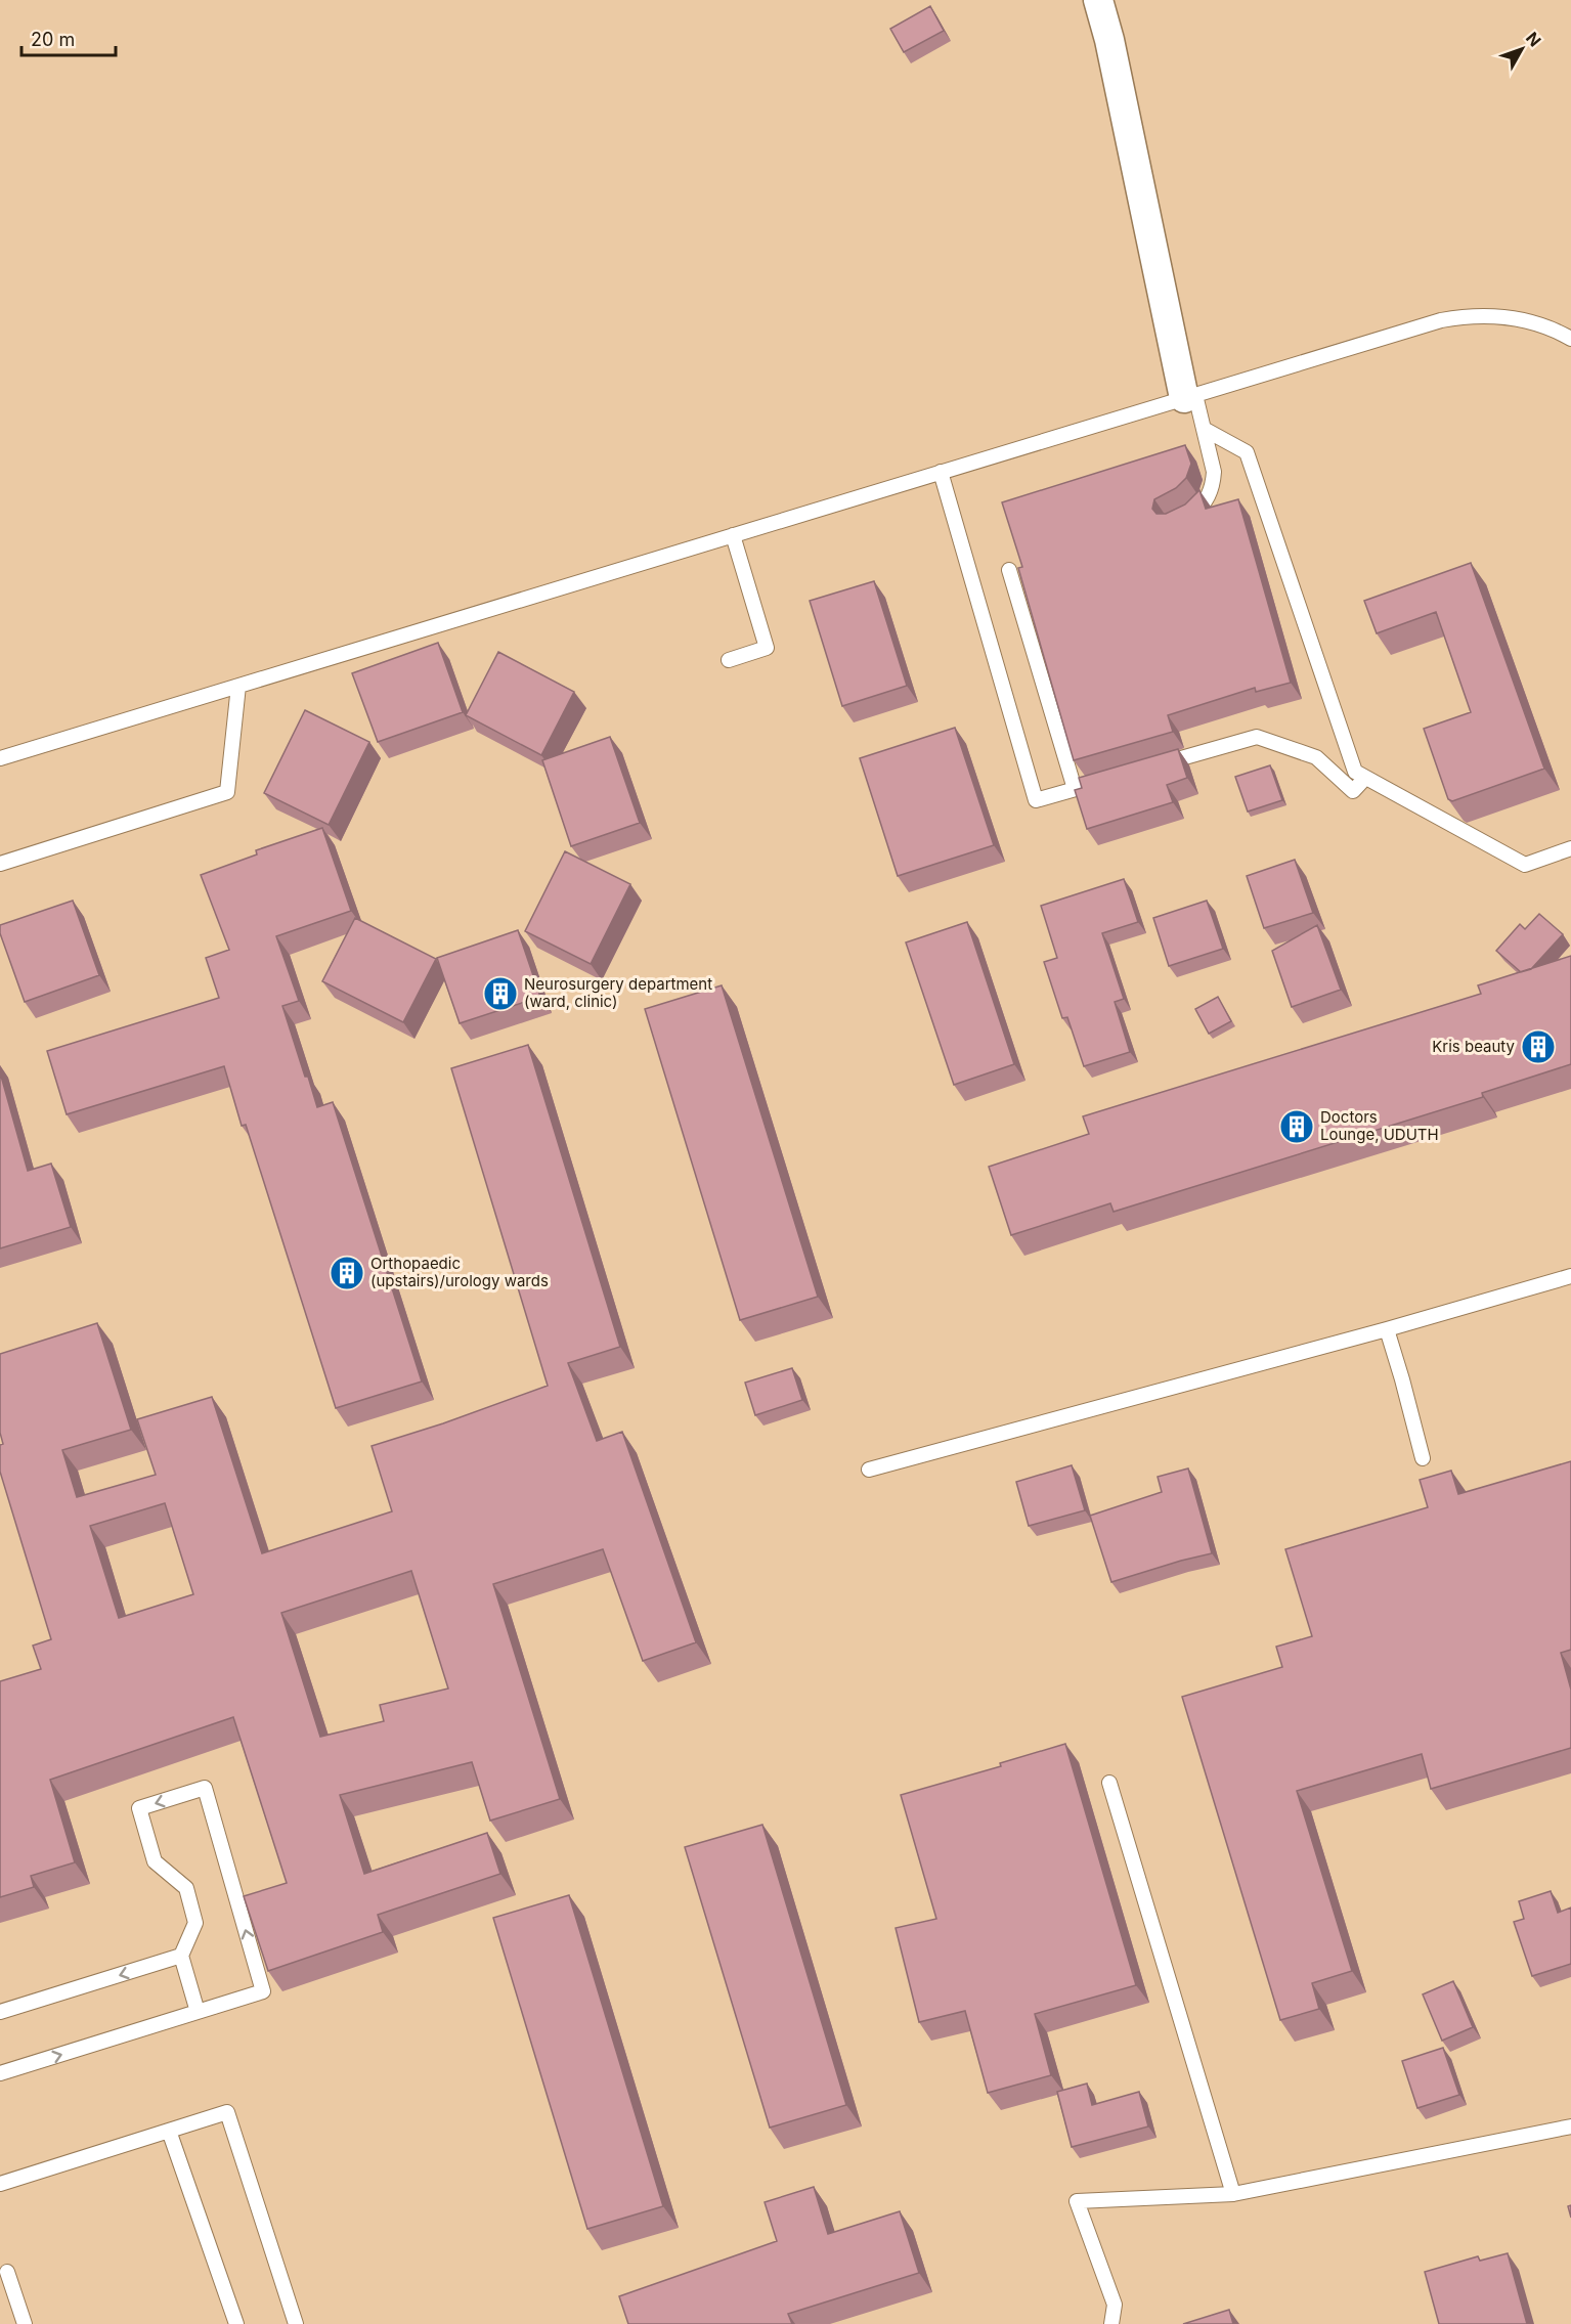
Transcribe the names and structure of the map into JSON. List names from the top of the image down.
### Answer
{
  "places": {
    "building": [
      "Neurosurgery department (ward, clinic)",
      "Kris beauty",
      "Doctors Lounge, UDUTH",
      "Orthopaedic (upstairs)/urology wards"
    ]
  },
  "scale_bar": "20 m",
  "north": "top right"
}
